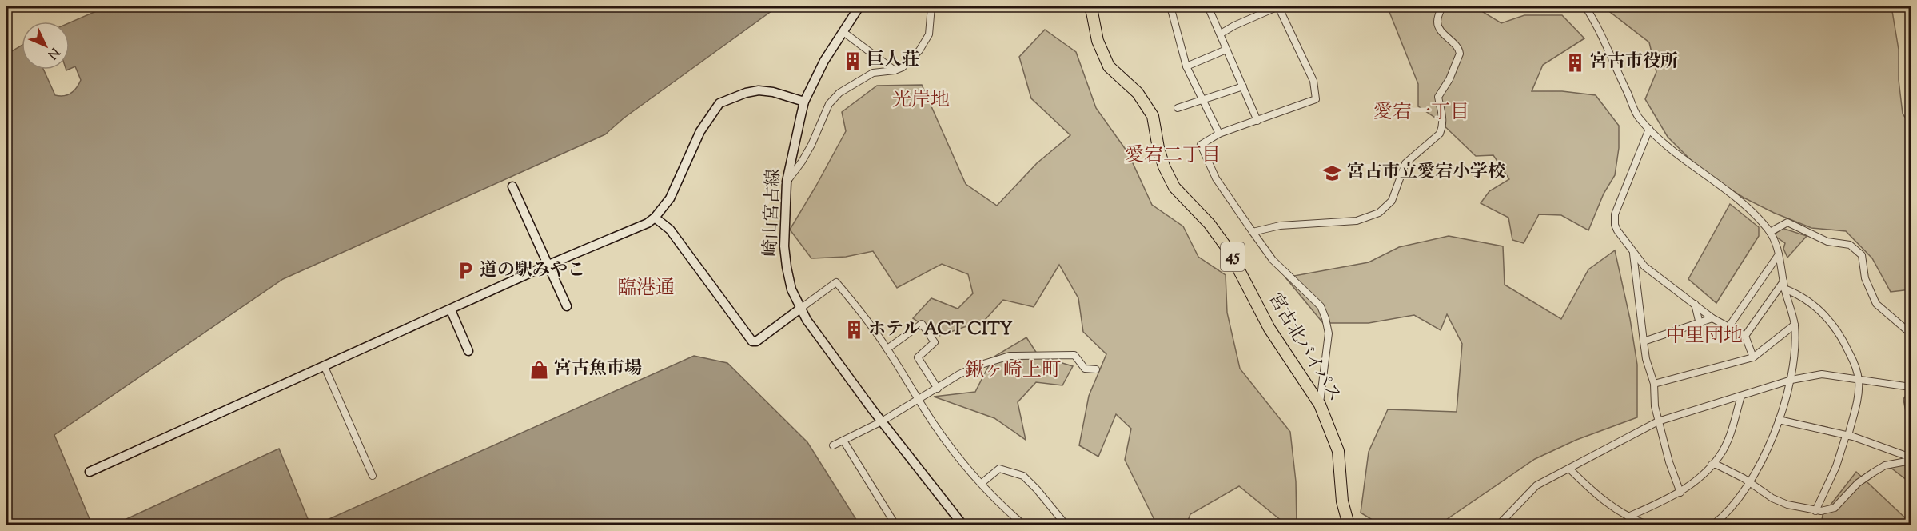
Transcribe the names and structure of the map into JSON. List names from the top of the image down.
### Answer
{
  "streets": {
    "highway": ["45", "宮古北バイパス"],
    "street": ["崎山宮古線"]
  },
  "districts": [
    "光岸地",
    "愛宕一丁目",
    "愛宕二丁目",
    "臨港通",
    "中里団地",
    "鍬ヶ崎上町"
  ],
  "places": {
    "building": ["巨人荘", "宮古市役所", "ホテル ACT CITY"],
    "school or university": ["宮古市立愛宕小学校"],
    "parking": ["道の駅みやこ"],
    "shop": ["宮古魚市場"]
  },
  "north": "bottom right"
}
